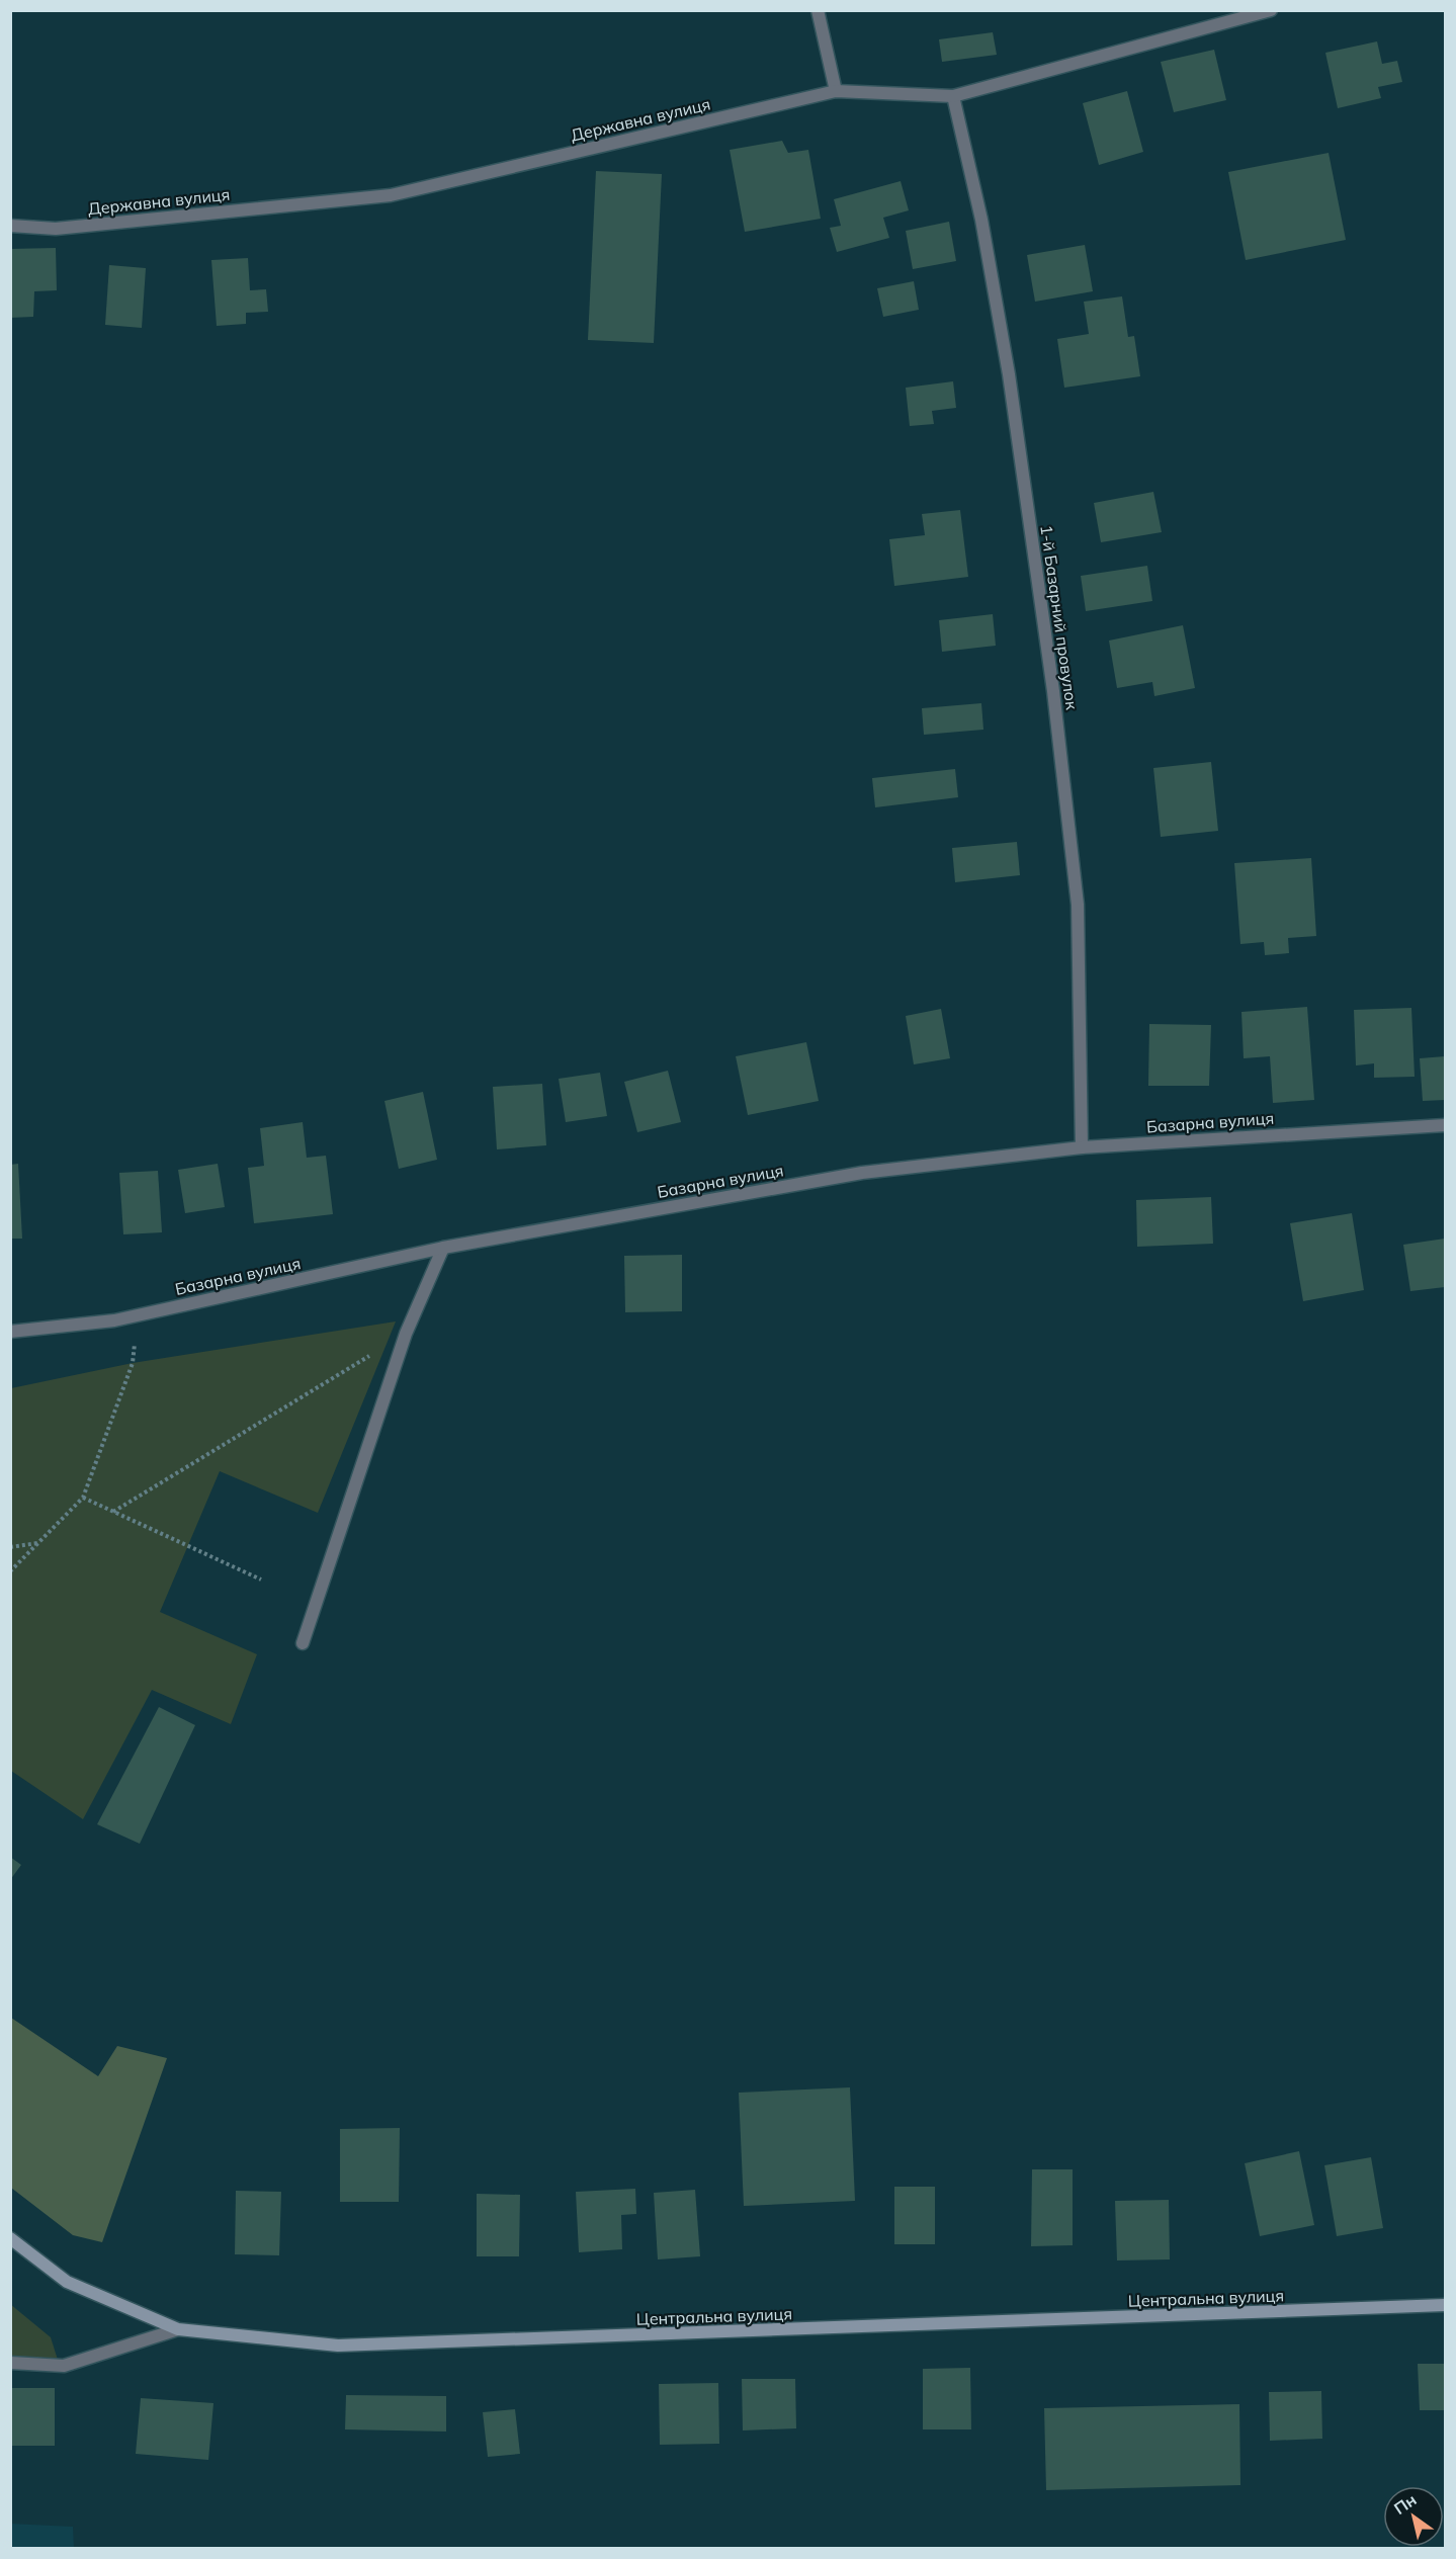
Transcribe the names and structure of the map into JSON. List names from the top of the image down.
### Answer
{
  "streets": {
    "main road": ["Центральна вулиця"],
    "street": ["Державна вулиця", "1-й Базарний провулок", "Базарна вулиця"]
  },
  "crossings": [
    ["Державна вулиця", "1-й Базарний провулок"],
    ["1-й Базарний провулок", "Базарна вулиця"]
  ],
  "north": "top left"
}
